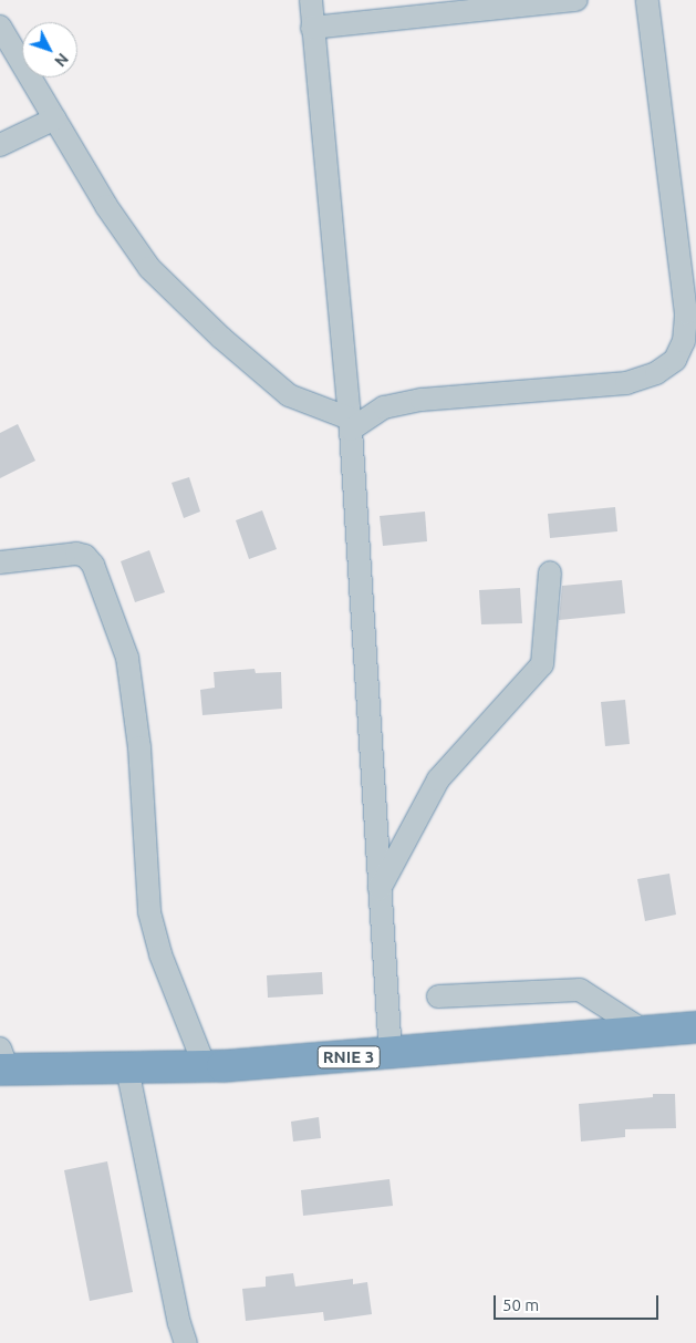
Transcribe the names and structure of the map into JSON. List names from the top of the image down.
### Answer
{
  "streets": {
    "highway": ["RNIE 3"]
  },
  "scale_bar": "50 m",
  "north": "bottom right"
}
